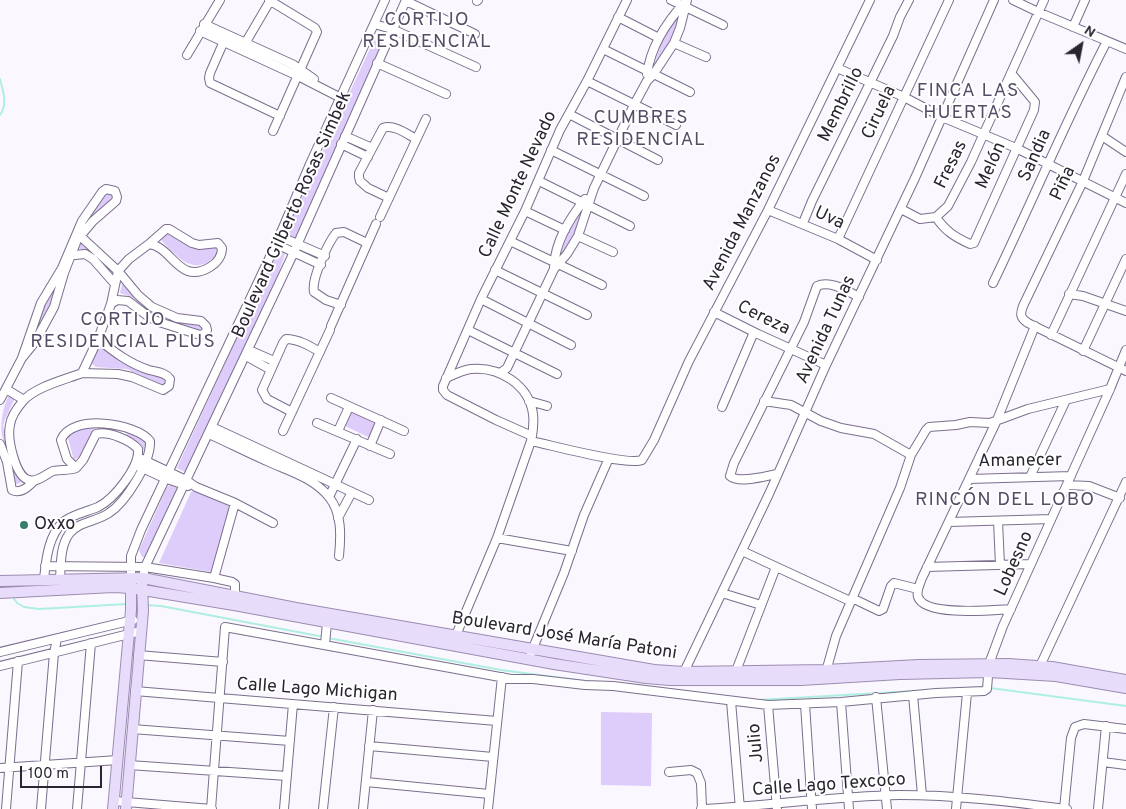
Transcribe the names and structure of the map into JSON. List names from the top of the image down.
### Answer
{
  "streets": {
    "main road": ["Boulevard José María Patoni"],
    "street": [
      "Membrillo",
      "Ciruela",
      "Sandia",
      "Fresas",
      "Melón",
      "Piña",
      "Calle Monte Nevado",
      "Boulevard Gilberto Rosas Simbek",
      "Uva",
      "Avenida Manzanos",
      "Cereza",
      "Avenida Tunas",
      "Amanecer",
      "Lobesno",
      "Calle Lago Michigan",
      "Julio",
      "Calle Lago Texcoco"
    ]
  },
  "crossings": [
    ["Membrillo", "Uva"],
    ["Ciruela", "Uva"],
    ["Fresas", "Melón"],
    ["Boulevard Gilberto Rosas Simbek", "Boulevard José María Patoni"],
    ["Uva", "Avenida Manzanos"],
    ["Uva", "Avenida Tunas"],
    ["Avenida Manzanos", "Cereza"],
    ["Cereza", "Avenida Tunas"],
    ["Avenida Tunas", "Boulevard José María Patoni"],
    ["Amanecer", "Lobesno"],
    ["Lobesno", "Boulevard José María Patoni"],
    ["Julio", "Calle Lago Texcoco"]
  ],
  "districts": [
    "CORTIJO RESIDENCIAL",
    "FINCA LAS HUERTAS",
    "CUMBRES RESIDENCIAL",
    "CORTIJO RESIDENCIAL PLUS",
    "RINCÓN DEL LOBO"
  ],
  "places": ["Oxxo"],
  "scale_bar": "100 m",
  "north": "top right"
}
